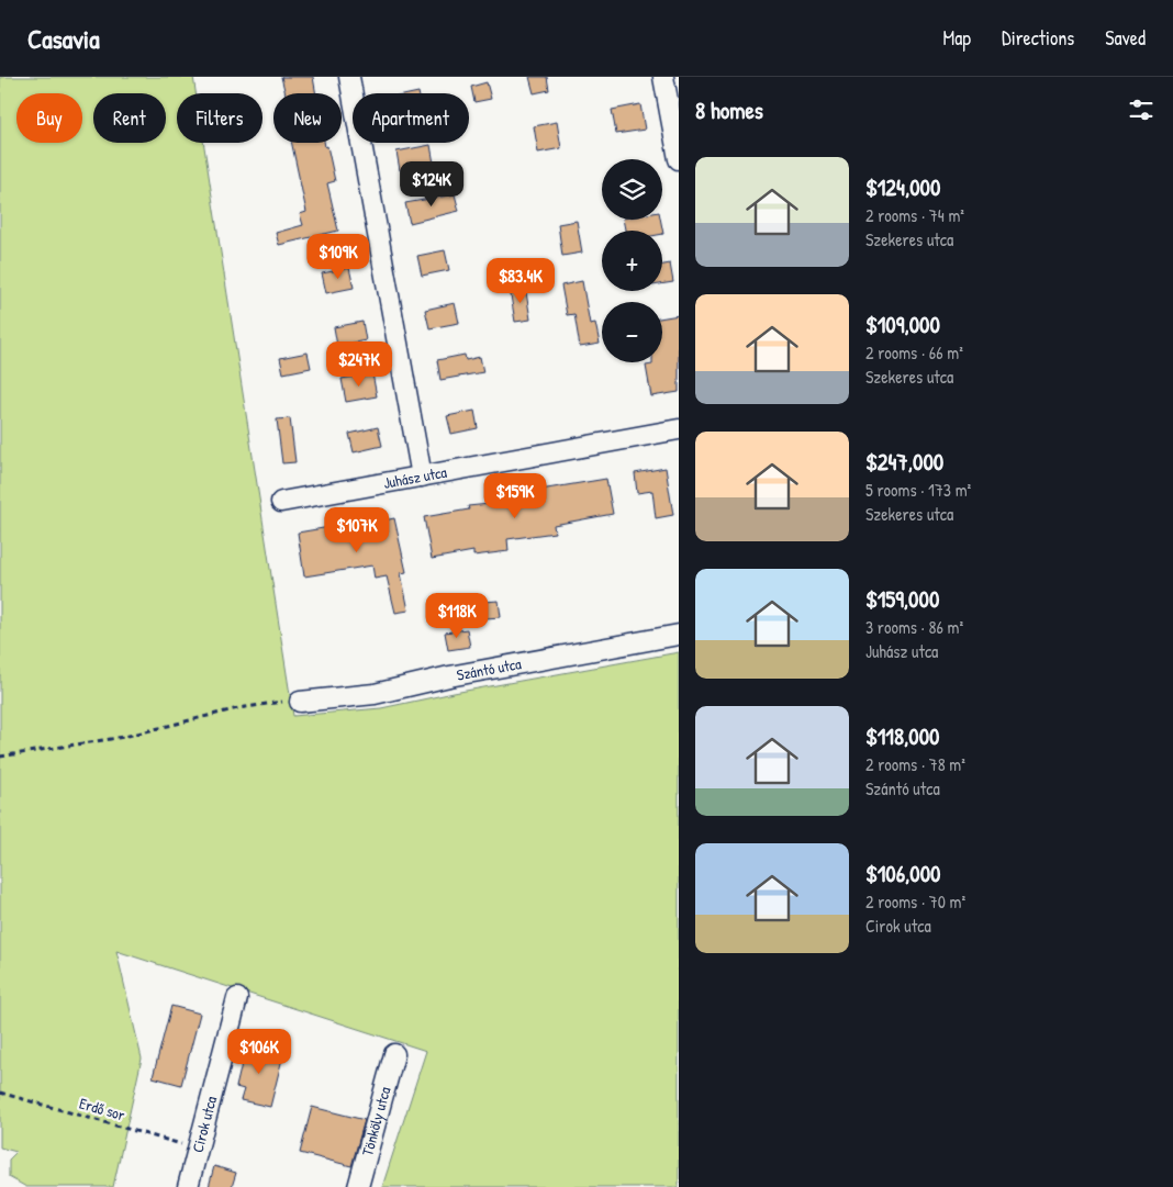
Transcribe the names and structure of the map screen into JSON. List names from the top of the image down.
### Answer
{
  "streets": {
    "street": [
      "Juhász utca",
      "Szántó utca",
      "Tönköly utca",
      "Cirok utca"
    ],
    "path": ["Erdő sor"]
  },
  "crossings": [
    ["Erdő sor", "Cirok utca"]
  ],
  "page": {
    "header": "Casavia",
    "nav": ["Map", "Directions", "Saved"],
    "heading": "8 homes",
    "chip": [
      "Buy",
      "Rent",
      "Filters",
      "New",
      "Apartment"
    ],
    "list": [
      {
        "name": "$124,000",
        "note": "2 rooms · 74 m² · Szekeres utca"
      },
      {
        "name": "$109,000",
        "note": "2 rooms · 66 m² · Szekeres utca"
      },
      {
        "name": "$247,000",
        "note": "5 rooms · 173 m² · Szekeres utca"
      },
      {
        "name": "$159,000",
        "note": "3 rooms · 86 m² · Juhász utca"
      },
      {
        "name": "$118,000",
        "note": "2 rooms · 78 m² · Szántó utca"
      },
      {
        "name": "$106,000",
        "note": "2 rooms · 70 m² · Cirok utca"
      }
    ],
    "map_buttons": ["+", "−"],
    "price": [
      "$124K",
      "$109K",
      "$83.4K",
      "$247K",
      "$159K",
      "$107K",
      "$118K",
      "$106K"
    ]
  }
}
